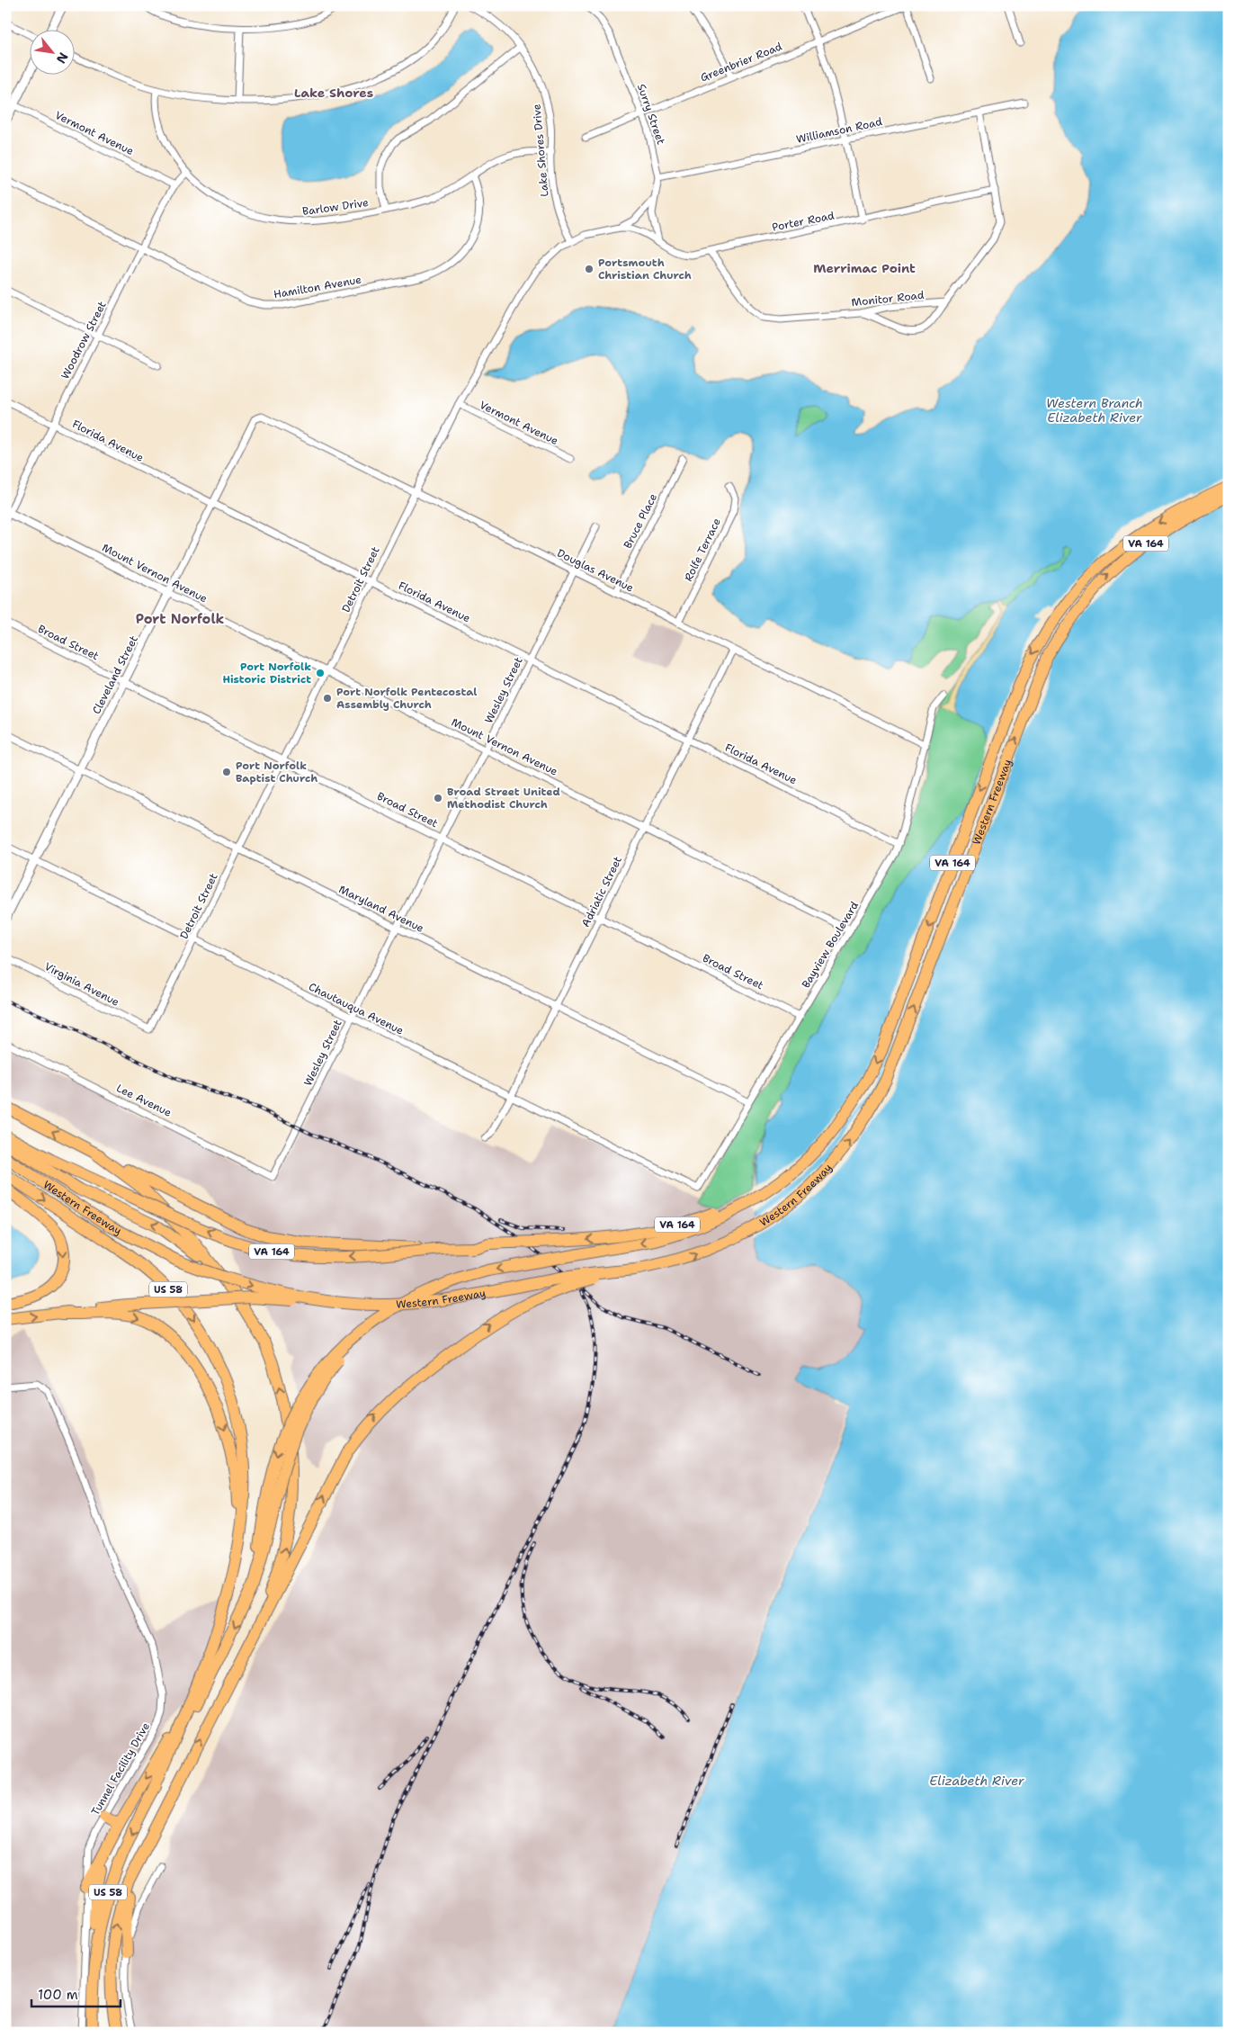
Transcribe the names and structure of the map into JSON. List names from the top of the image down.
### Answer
{
  "streets": {
    "highway": ["VA 164", "Western Freeway", "US 58"],
    "street": [
      "Greenbrier Road",
      "Surry Street",
      "Williamson Road",
      "Vermont Avenue",
      "Lake Shores Drive",
      "Barlow Drive",
      "Porter Road",
      "Hamilton Avenue",
      "Monitor Road",
      "Woodrow Street",
      "Florida Avenue",
      "Bruce Place",
      "Rolfe Terrace",
      "Douglas Avenue",
      "Mount Vernon Avenue",
      "Detroit Street",
      "Broad Street",
      "Cleveland Street",
      "Wesley Street",
      "Adriatic Street",
      "Maryland Avenue",
      "Bayview Boulevard",
      "Virginia Avenue",
      "Chautauqua Avenue",
      "Lee Avenue",
      "Tunnel Facility Drive"
    ]
  },
  "crossings": [
    ["Greenbrier Road", "Surry Street"],
    ["Surry Street", "Williamson Road"],
    ["Surry Street", "Porter Road"],
    ["Surry Street", "Detroit Street"],
    ["Vermont Avenue", "Woodrow Street"],
    ["Vermont Avenue", "Detroit Street"],
    ["Lake Shores Drive", "Barlow Drive"],
    ["Lake Shores Drive", "Detroit Street"],
    ["Barlow Drive", "Hamilton Avenue"],
    ["Barlow Drive", "Woodrow Street"],
    ["Porter Road", "Monitor Road"],
    ["Porter Road", "Detroit Street"],
    ["Hamilton Avenue", "Woodrow Street"],
    ["Woodrow Street", "Florida Avenue"],
    ["Woodrow Street", "Mount Vernon Avenue"],
    ["Florida Avenue", "Detroit Street"],
    ["Florida Avenue", "Cleveland Street"],
    ["Florida Avenue", "Wesley Street"],
    ["Florida Avenue", "Adriatic Street"],
    ["Florida Avenue", "Bayview Boulevard"],
    ["Bruce Place", "Douglas Avenue"],
    ["Rolfe Terrace", "Douglas Avenue"],
    ["Douglas Avenue", "Detroit Street"],
    ["Douglas Avenue", "Cleveland Street"],
    ["Douglas Avenue", "Wesley Street"],
    ["Douglas Avenue", "Adriatic Street"],
    ["Douglas Avenue", "Bayview Boulevard"],
    ["Mount Vernon Avenue", "Detroit Street"],
    ["Mount Vernon Avenue", "Cleveland Street"],
    ["Mount Vernon Avenue", "Wesley Street"],
    ["Mount Vernon Avenue", "Adriatic Street"],
    ["Mount Vernon Avenue", "Bayview Boulevard"],
    ["Detroit Street", "Broad Street"],
    ["Detroit Street", "Maryland Avenue"],
    ["Detroit Street", "Virginia Avenue"],
    ["Detroit Street", "Chautauqua Avenue"],
    ["Broad Street", "Cleveland Street"],
    ["Broad Street", "Wesley Street"],
    ["Broad Street", "Adriatic Street"],
    ["Broad Street", "Bayview Boulevard"],
    ["Cleveland Street", "Maryland Avenue"],
    ["Cleveland Street", "Chautauqua Avenue"],
    ["Wesley Street", "Maryland Avenue"],
    ["Wesley Street", "Chautauqua Avenue"],
    ["Wesley Street", "Lee Avenue"],
    ["Adriatic Street", "Maryland Avenue"],
    ["Adriatic Street", "Chautauqua Avenue"],
    ["Maryland Avenue", "Bayview Boulevard"],
    ["Bayview Boulevard", "Chautauqua Avenue"]
  ],
  "districts": ["Lake Shores", "Merrimac Point", "Port Norfolk"],
  "water": ["Western Branch Elizabeth River", "Elizabeth River"],
  "places": [
    "Portsmouth Christian Church",
    "Port Norfolk Historic District",
    "Port Norfolk Pentecostal Assembly Church",
    "Port Norfolk Baptist Church",
    "Broad Street United Methodist Church"
  ],
  "scale_bar": "100 m",
  "north": "bottom right"
}
